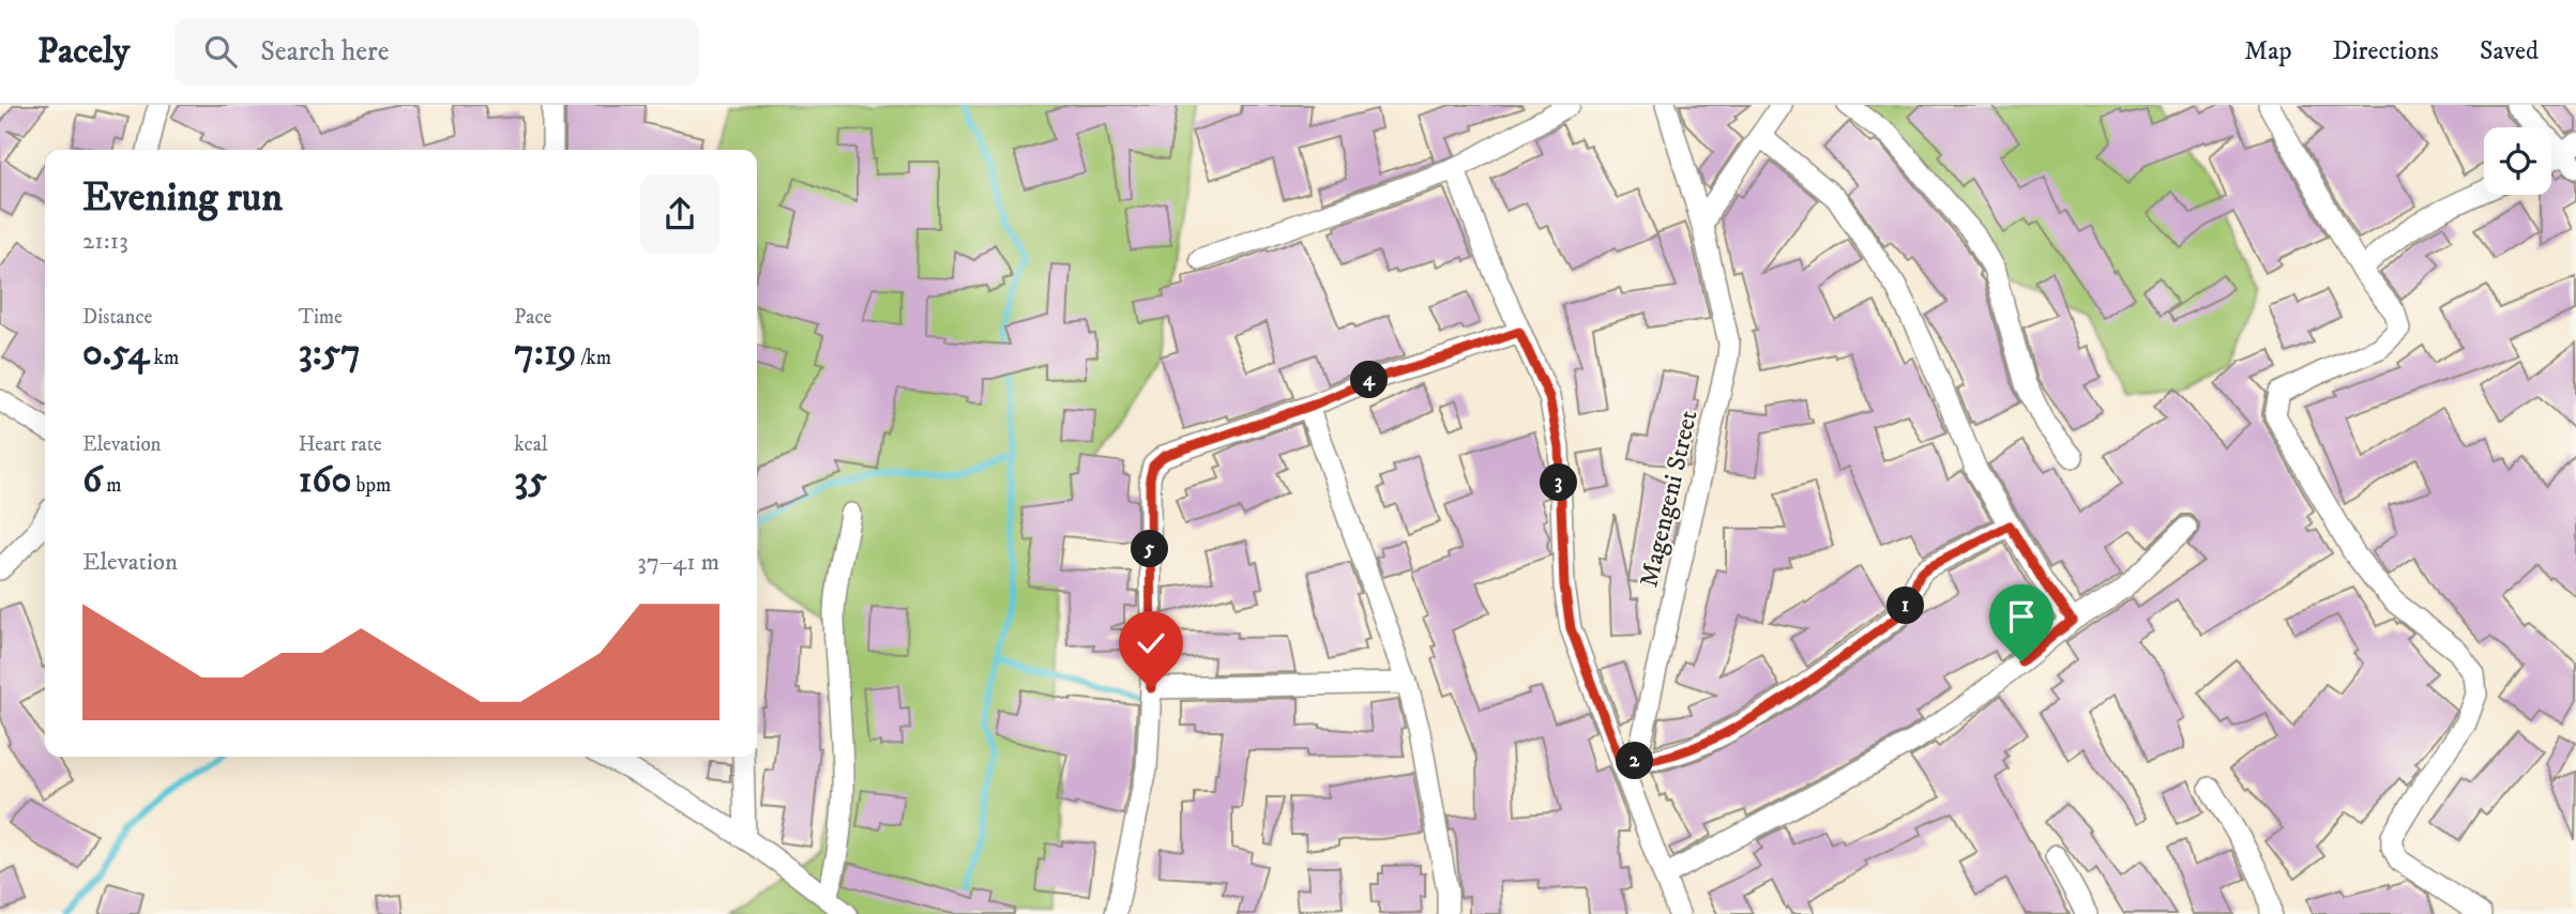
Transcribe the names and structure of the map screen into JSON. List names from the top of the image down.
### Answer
{
  "streets": {
    "street": ["Magengeni Street"]
  },
  "page": {
    "header": "Pacely",
    "search": "Search here",
    "nav": ["Map", "Directions", "Saved"],
    "heading": ["Evening run", "21:13"],
    "stats": [
      ["Distance", "0.54 km"],
      ["Time", "3:57"],
      ["Pace", "7:19 /km"],
      ["Elevation", "6 m"],
      ["Heart rate", "160 bpm"],
      ["kcal", "35"]
    ],
    "pins": [
      "4",
      "3",
      "5",
      "1",
      "2"
    ],
    "chart": ["Elevation", "37–41 m"]
  }
}
